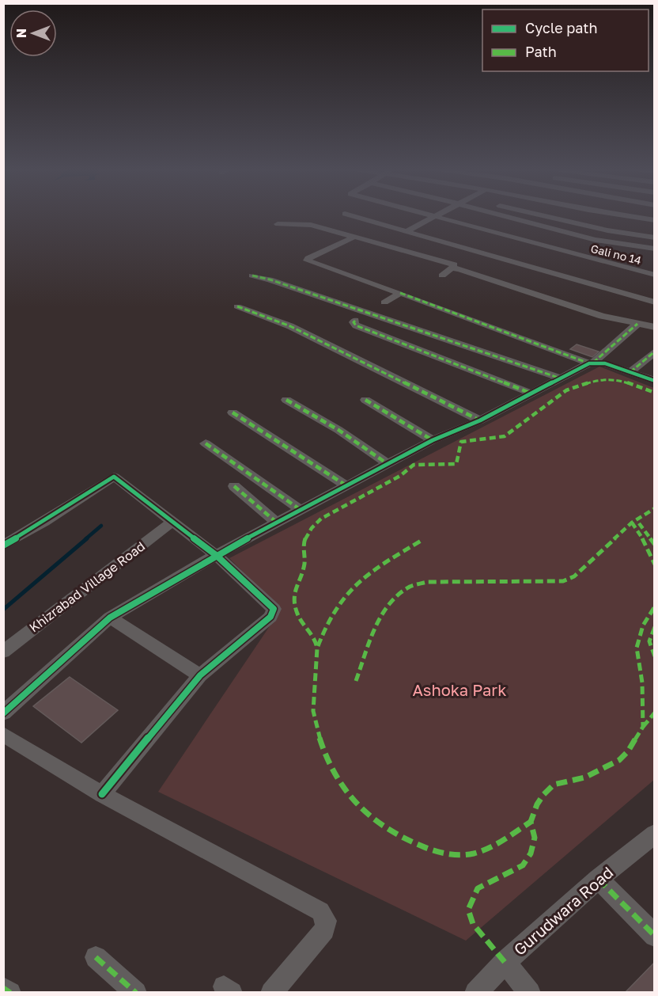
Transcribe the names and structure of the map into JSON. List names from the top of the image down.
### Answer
{
  "streets": {
    "street": ["Gali no 14", "Khizrabad Village Road", "Gurudwara Road"]
  },
  "parks": ["Ashoka Park"],
  "legend": ["Cycle path", "Path"],
  "north": "left"
}
